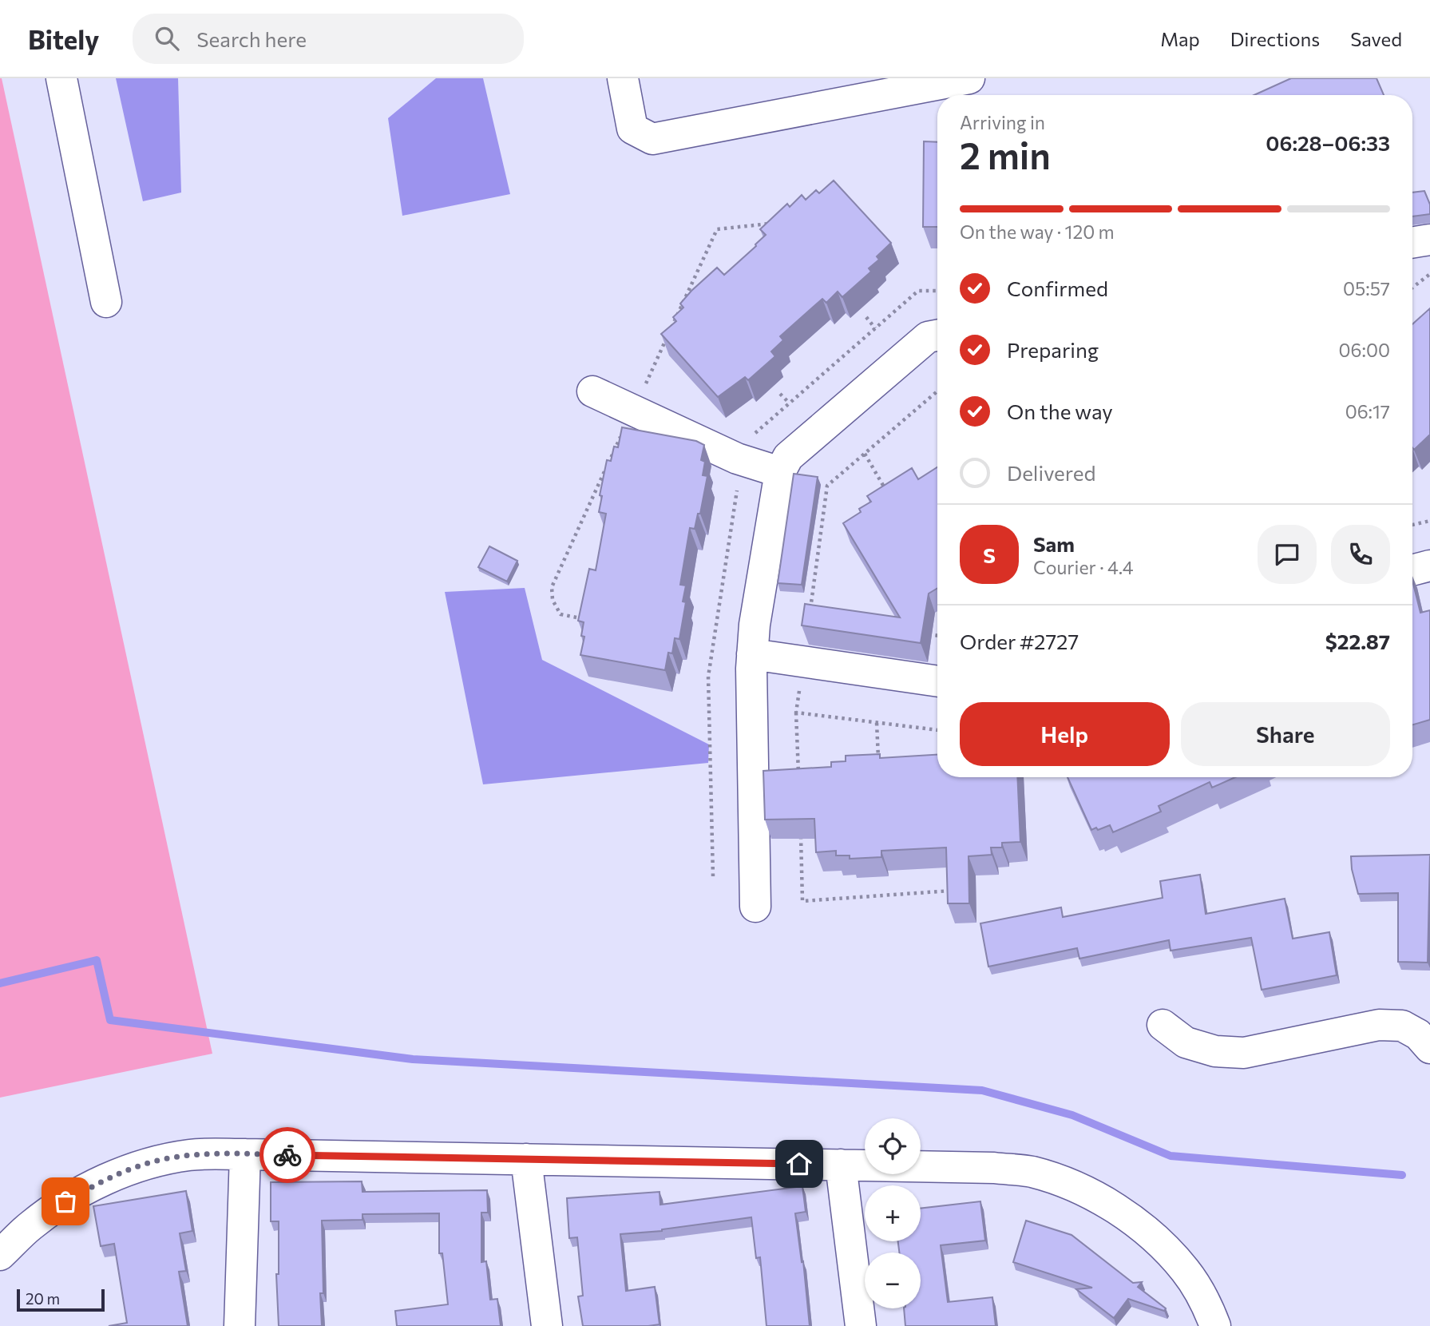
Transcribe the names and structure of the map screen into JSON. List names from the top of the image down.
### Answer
{
  "scale_bar": "20 m",
  "page": {
    "header": "Bitely",
    "search": "Search here",
    "nav": ["Map", "Directions", "Saved"],
    "heading": ["2 min", "Arriving in", "06:28–06:33"],
    "panel": [
      "Sam",
      "Courier · 4.4",
      "Order #2727",
      "$22.87"
    ],
    "bar": "On the way · 120 m",
    "list": [
      ["Confirmed", "05:57"],
      ["Preparing", "06:00"],
      ["On the way", "06:17"],
      "Delivered"
    ],
    "round": "S",
    "buttons": ["Help", "Share"],
    "map_buttons": ["+", "−"],
    "scale": "20 m"
  }
}
